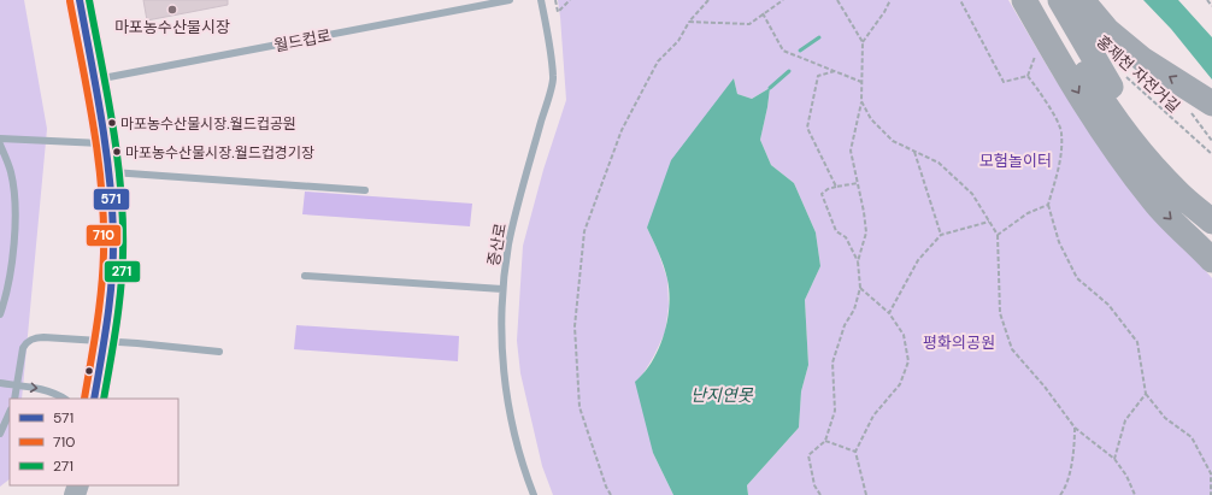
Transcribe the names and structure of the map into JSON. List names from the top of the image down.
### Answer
{
  "streets": {
    "lane": ["월드컵로", "증산로"],
    "path": ["홍제천 자전거길"]
  },
  "water": ["난지연못"],
  "parks": ["모험놀이터", "평화의공원"],
  "places": ["마포농수산물시장", "마포농수산물시장.월드컵공원", "마포농수산물시장.월드컵경기장"],
  "lines": ["transit line 571", "transit line 271", "transit line 710"],
  "legend": ["571", "710", "271"]
}
